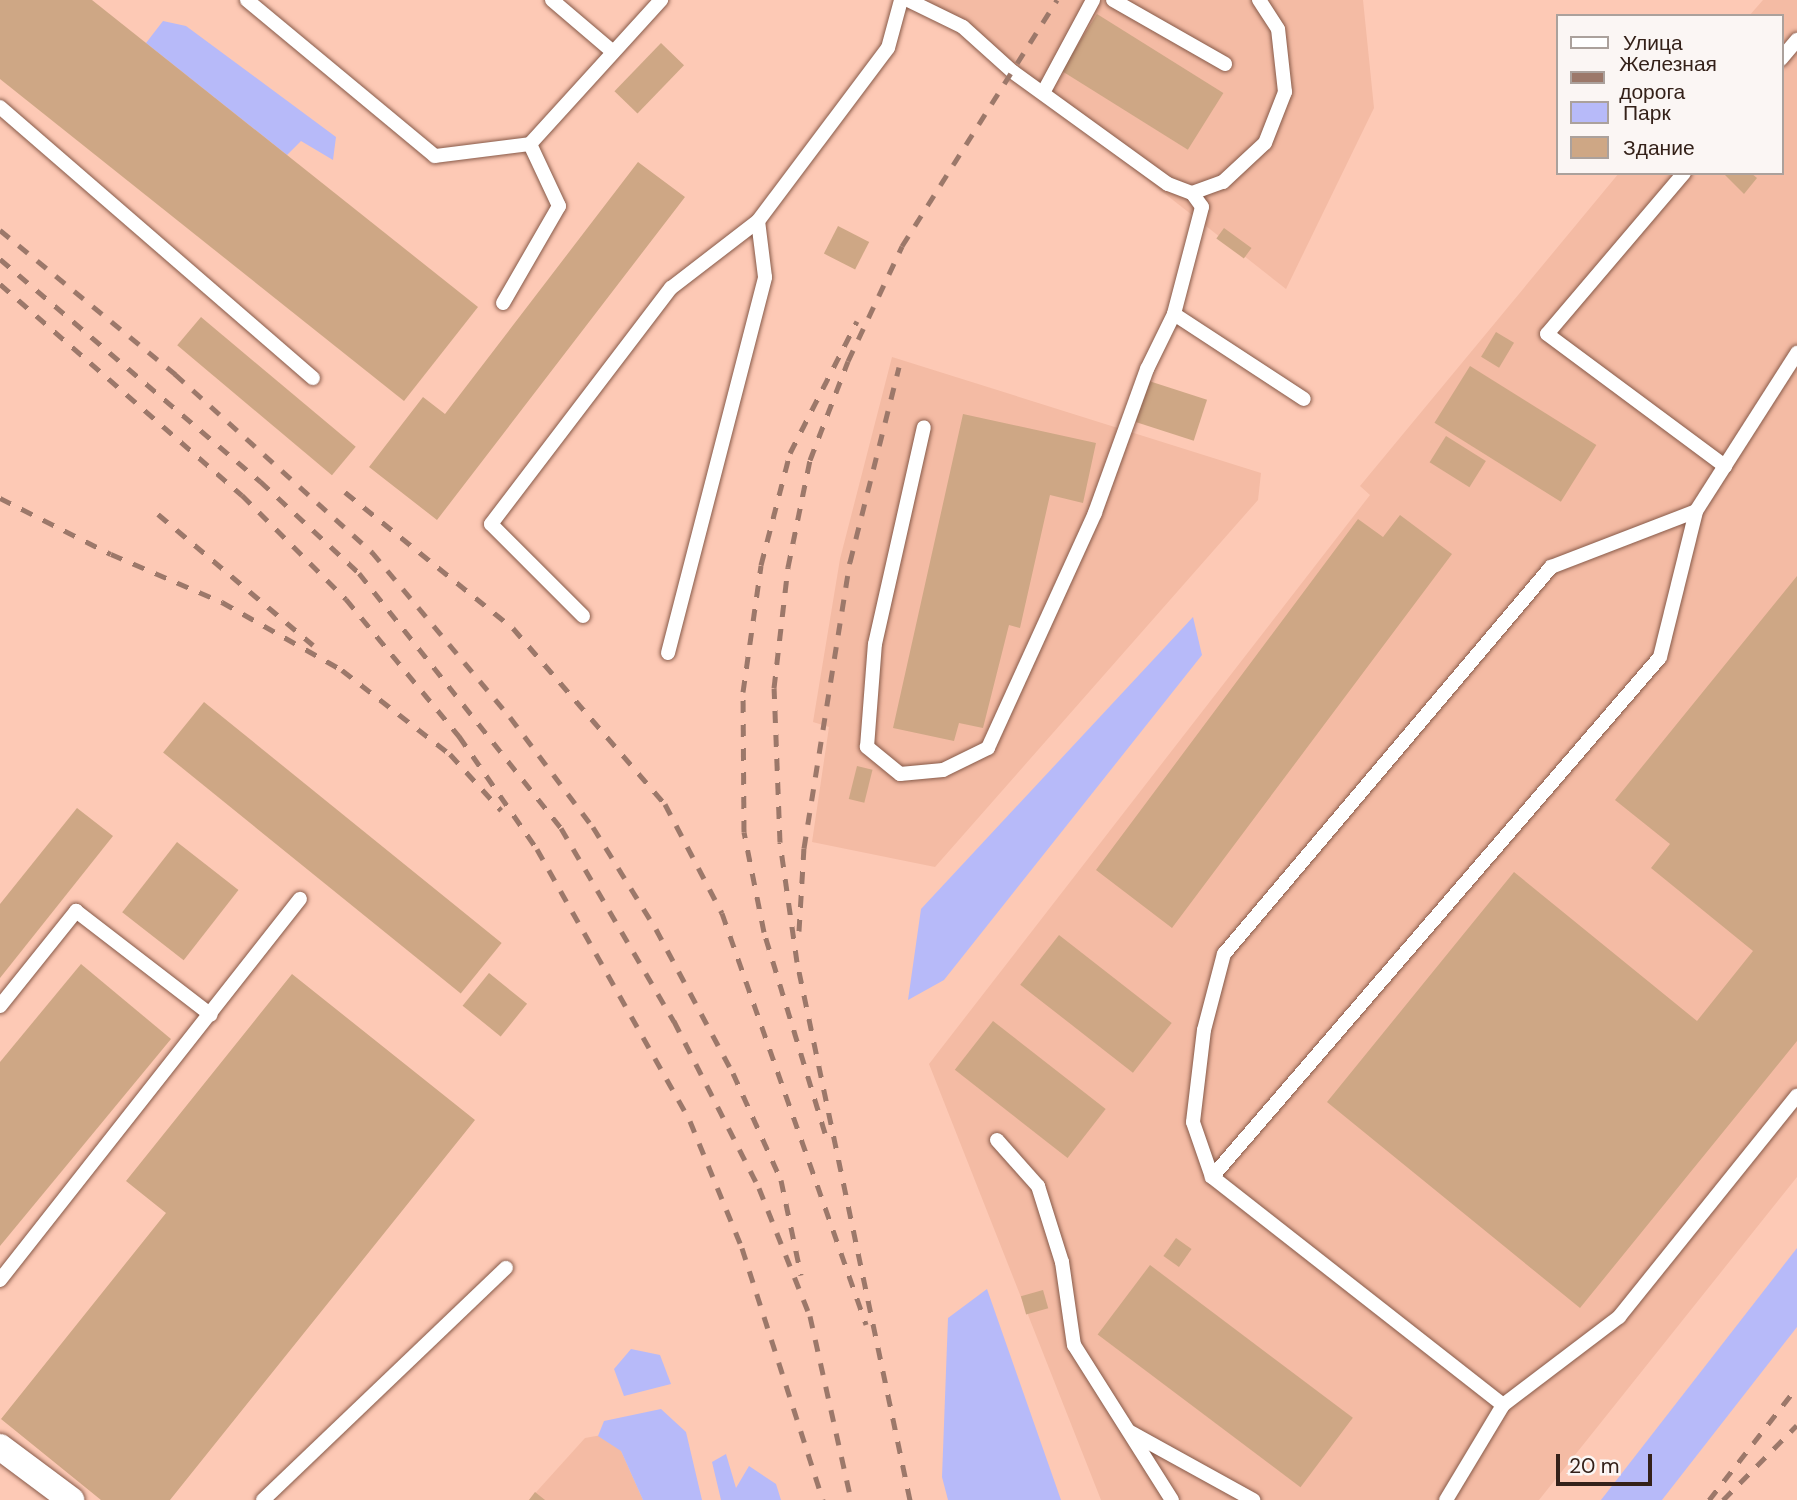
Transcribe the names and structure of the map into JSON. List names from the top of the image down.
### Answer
{
  "legend": [
    "Улица",
    "Железная дорога",
    "Парк",
    "Здание"
  ],
  "scale_bar": "20 m"
}
